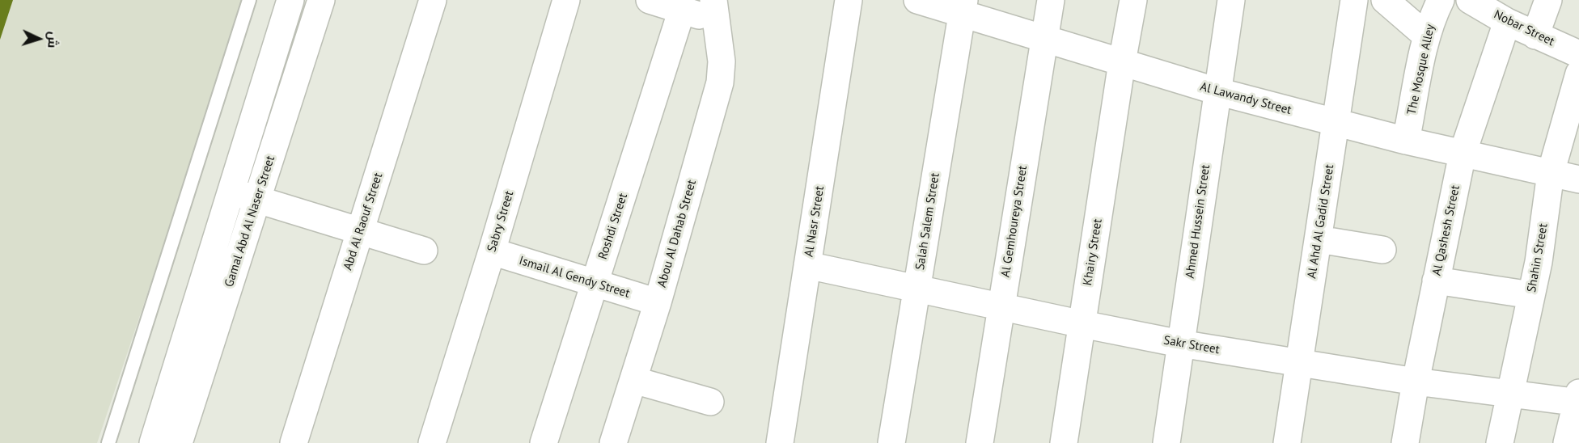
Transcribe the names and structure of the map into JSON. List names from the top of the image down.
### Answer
{
  "streets": {
    "street": [
      "Nobar Street",
      "The Mosque Alley",
      "Al Lawandy Street",
      "Gamal Abd Al Naser Street",
      "Abd Al Raouf Street",
      "Sabry Street",
      "Al Nasr Street",
      "Salah Salem Street",
      "Al Gemhoureya Street",
      "Ahmed Hussein Street",
      "Al Ahd Al Gadid Street",
      "Roshdi Street",
      "Al Qashesh Street",
      "Abou Al Dahab Street",
      "Khairy Street",
      "Shahin Street",
      "Ismail Al Gendy Street",
      "Sakr Street"
    ]
  },
  "crossings": [
    ["Nobar Street", "Al Qashesh Street"],
    ["The Mosque Alley", "Al Lawandy Street"],
    ["Al Lawandy Street", "Salah Salem Street"],
    ["Al Lawandy Street", "Al Gemhoureya Street"],
    ["Al Lawandy Street", "Ahmed Hussein Street"],
    ["Al Lawandy Street", "Al Ahd Al Gadid Street"],
    ["Al Lawandy Street", "Al Qashesh Street"],
    ["Al Lawandy Street", "Khairy Street"],
    ["Al Lawandy Street", "Shahin Street"],
    ["Sabry Street", "Ismail Al Gendy Street"],
    ["Al Nasr Street", "Sakr Street"],
    ["Salah Salem Street", "Sakr Street"],
    ["Al Gemhoureya Street", "Sakr Street"],
    ["Ahmed Hussein Street", "Sakr Street"],
    ["Al Ahd Al Gadid Street", "Sakr Street"],
    ["Roshdi Street", "Ismail Al Gendy Street"],
    ["Al Qashesh Street", "Sakr Street"],
    ["Abou Al Dahab Street", "Ismail Al Gendy Street"],
    ["Khairy Street", "Sakr Street"],
    ["Shahin Street", "Sakr Street"]
  ],
  "north": "right"
}
